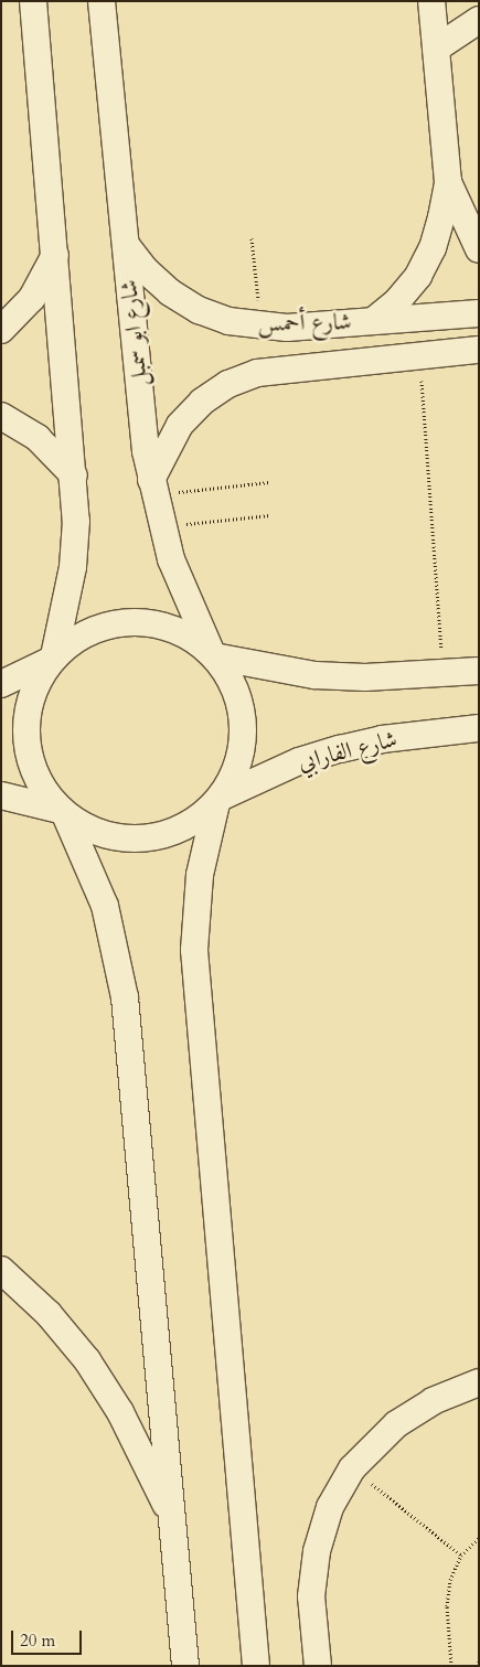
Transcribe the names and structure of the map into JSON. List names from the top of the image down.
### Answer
{
  "streets": {
    "street": ["شارع أحمس", "شارع ابو سمبل", "شارع الفارابي"]
  },
  "crossings": [
    ["شارع أحمس", "شارع ابو سمبل"]
  ],
  "scale_bar": "20 m"
}
